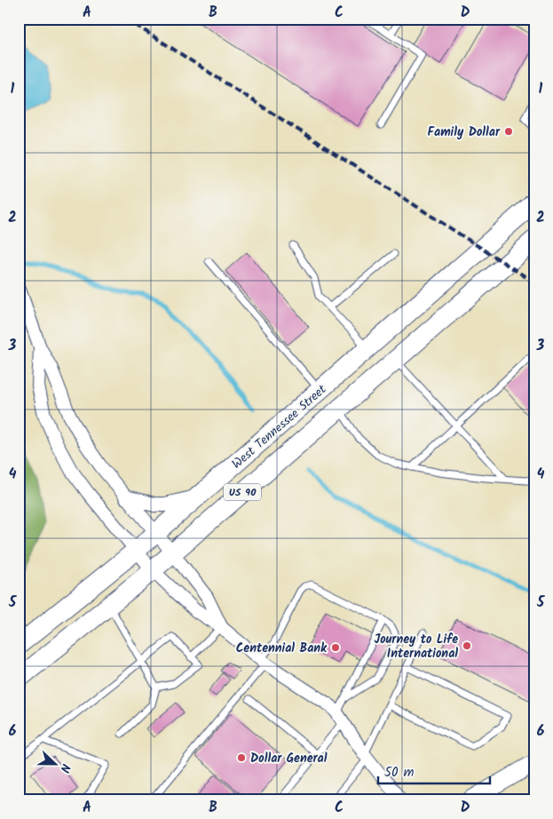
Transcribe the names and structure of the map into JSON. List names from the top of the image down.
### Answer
{
  "streets": {
    "main road": ["West Tennessee Street", "US 90"]
  },
  "places": [
    "Family Dollar",
    "Journey to Life International",
    "Centennial Bank",
    "Dollar General"
  ],
  "scale_bar": "50 m",
  "north": "right",
  "grid": {
    "columns": [
      "A",
      "B",
      "C",
      "D"
    ],
    "rows": [
      "1",
      "2",
      "3",
      "4",
      "5",
      "6"
    ]
  }
}
